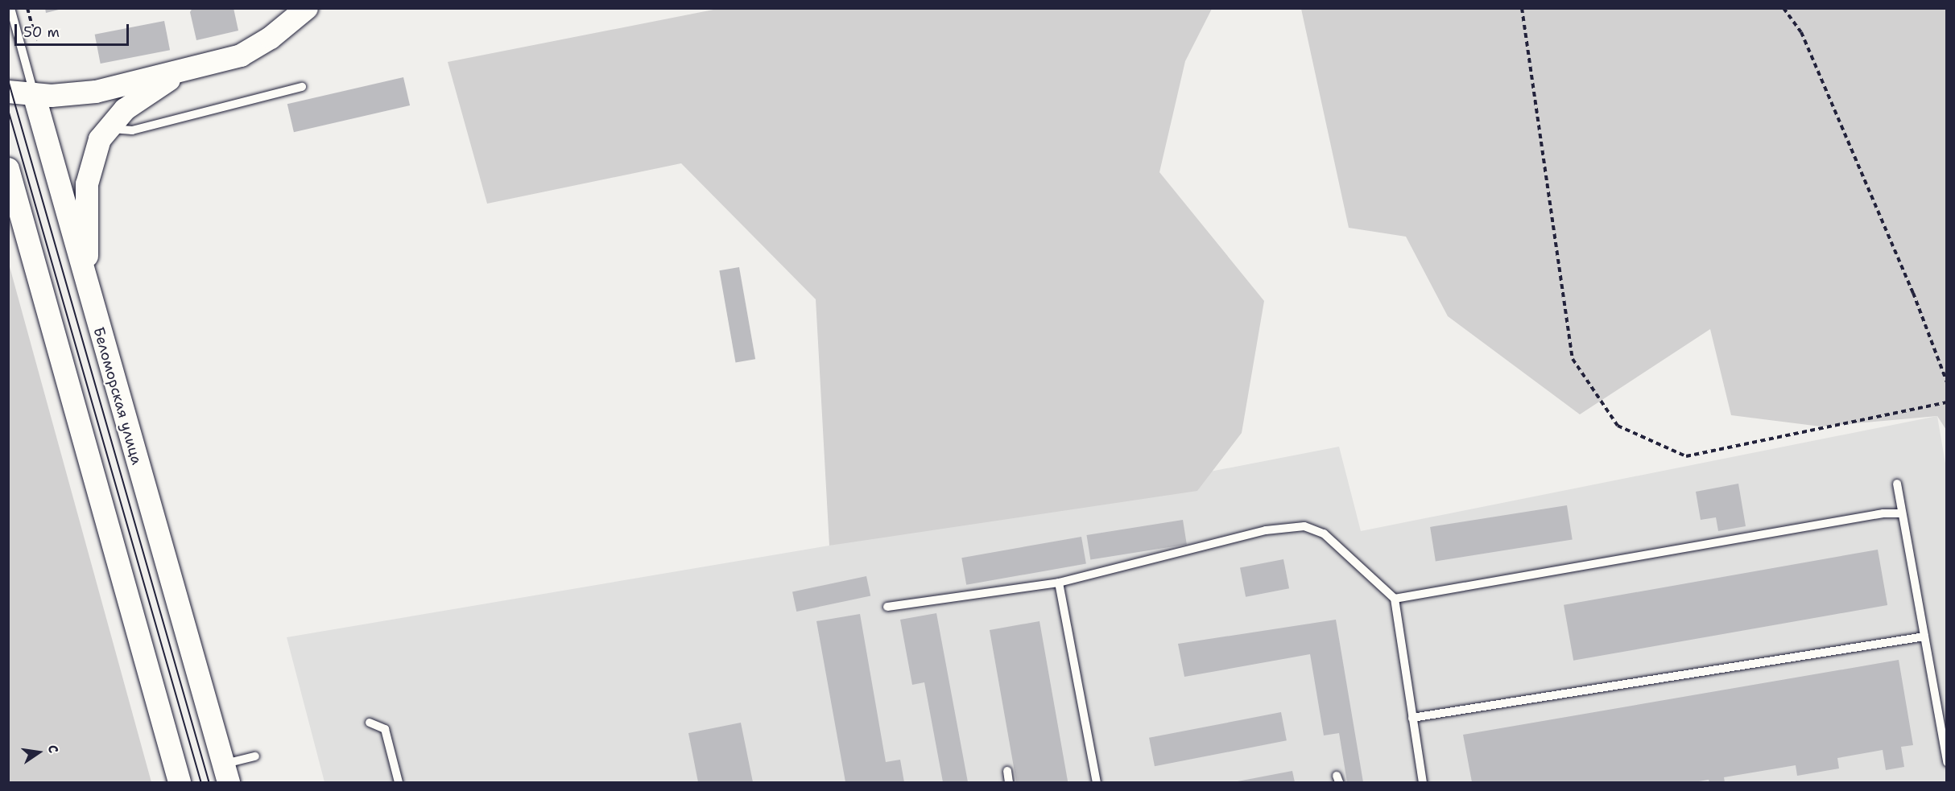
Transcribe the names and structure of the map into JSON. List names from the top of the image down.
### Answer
{
  "streets": {
    "main road": ["Беломорская улица"]
  },
  "scale_bar": "50 m",
  "north": "right"
}
